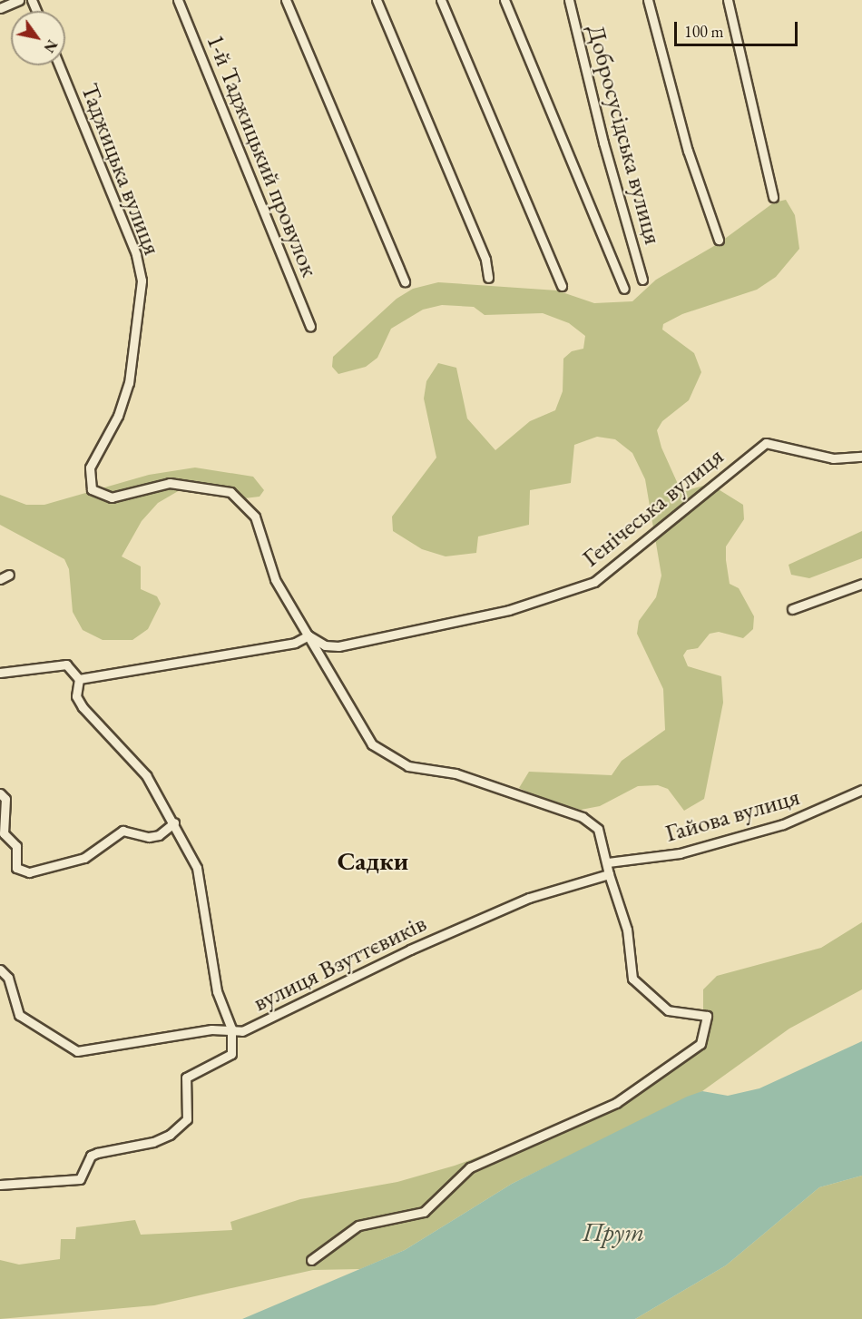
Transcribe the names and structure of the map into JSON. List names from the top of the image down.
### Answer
{
  "streets": {
    "street": [
      "Добросусідська вулиця",
      "1-й Таджицький провулок",
      "Таджицька вулиця",
      "Генічеська вулиця",
      "Гайова вулиця",
      "вулиця Взуттєвиків"
    ]
  },
  "crossings": [
    ["Таджицька вулиця", "Генічеська вулиця"]
  ],
  "districts": ["Садки"],
  "water": ["Прут"],
  "scale_bar": "100 m",
  "north": "bottom right"
}
